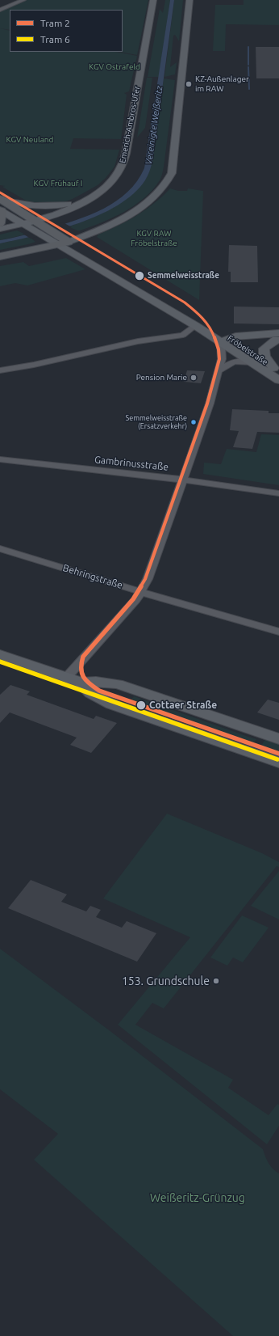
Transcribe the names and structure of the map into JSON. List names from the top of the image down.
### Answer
{
  "streets": {
    "main road": ["Emerich-Ambros-Ufer", "Fröbelstraße"],
    "street": ["Gambrinusstraße", "Behringstraße"]
  },
  "crossings": [
    ["Emerich-Ambros-Ufer", "Fröbelstraße"]
  ],
  "water": ["Vereinigte Weißeritz"],
  "parks": [
    "KGV Ostrafeld",
    "KGV Neuland",
    "KGV Frühauf I",
    "KGV RAW Fröbelstraße",
    "Weißeritz-Grünzug"
  ],
  "places": [
    "KZ-Außenlager im RAW",
    "Semmelweisstraße",
    "Pension Marie",
    "Semmelweisstraße (Ersatzverkehr)",
    "Cottaer Straße",
    "153. Grundschule"
  ],
  "lines": ["tram line 2", "tram line 6"],
  "legend": ["Tram 2", "Tram 6"]
}
